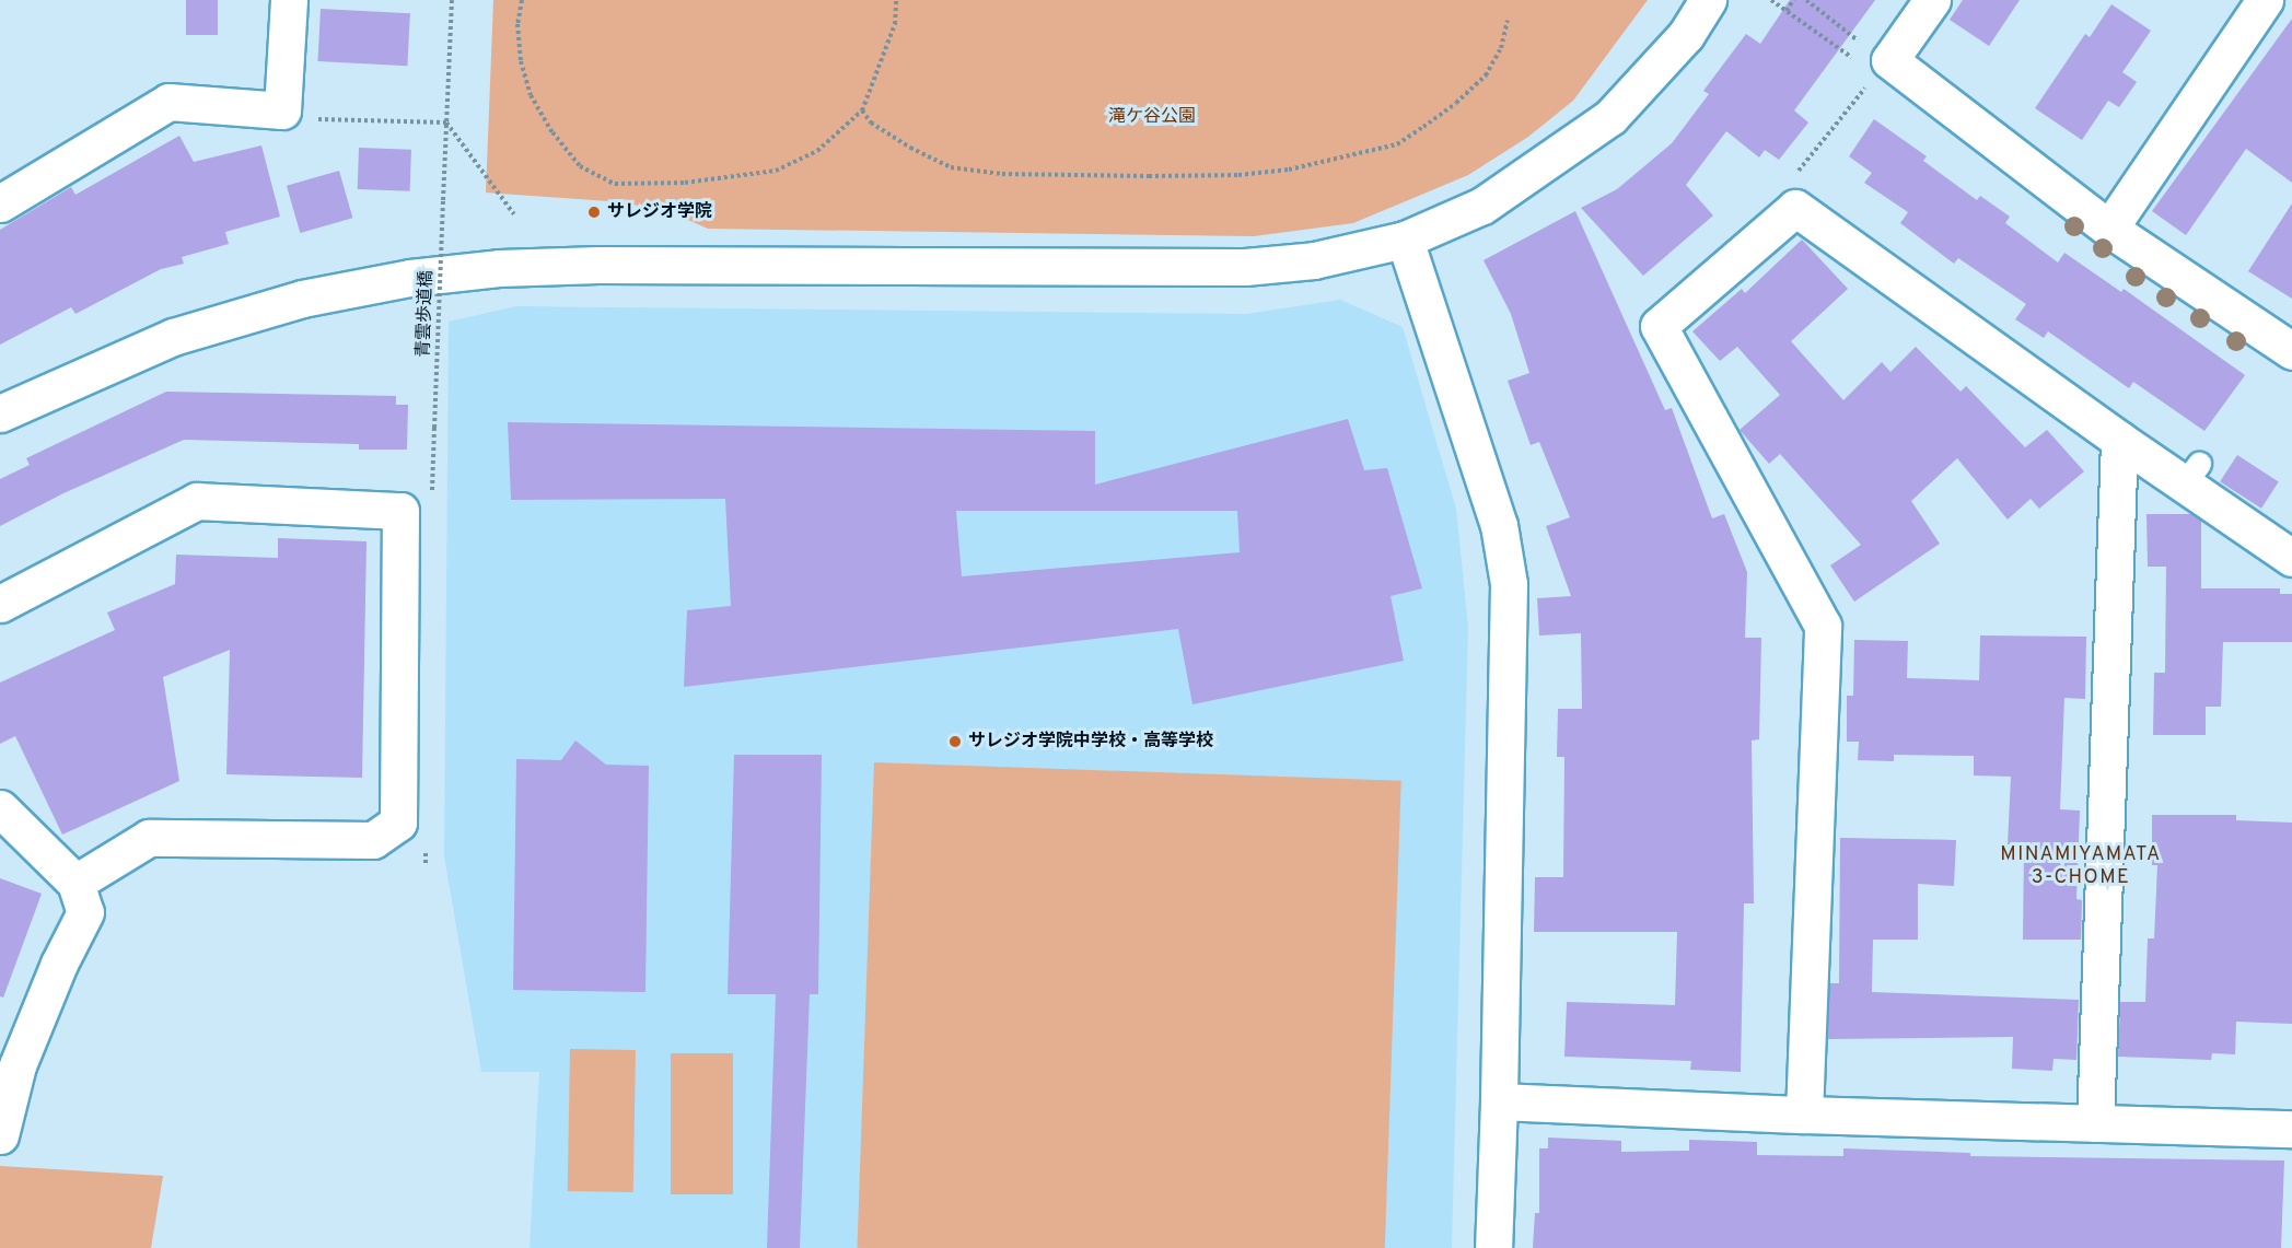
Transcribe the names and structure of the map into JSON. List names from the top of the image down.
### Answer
{
  "streets": {
    "path": ["青雲歩道橋"]
  },
  "districts": ["MINAMIYAMATA 3-CHOME"],
  "parks": ["滝ケ谷公園"],
  "places": ["サレジオ学院", "サレジオ学院中学校・高等学校"]
}
